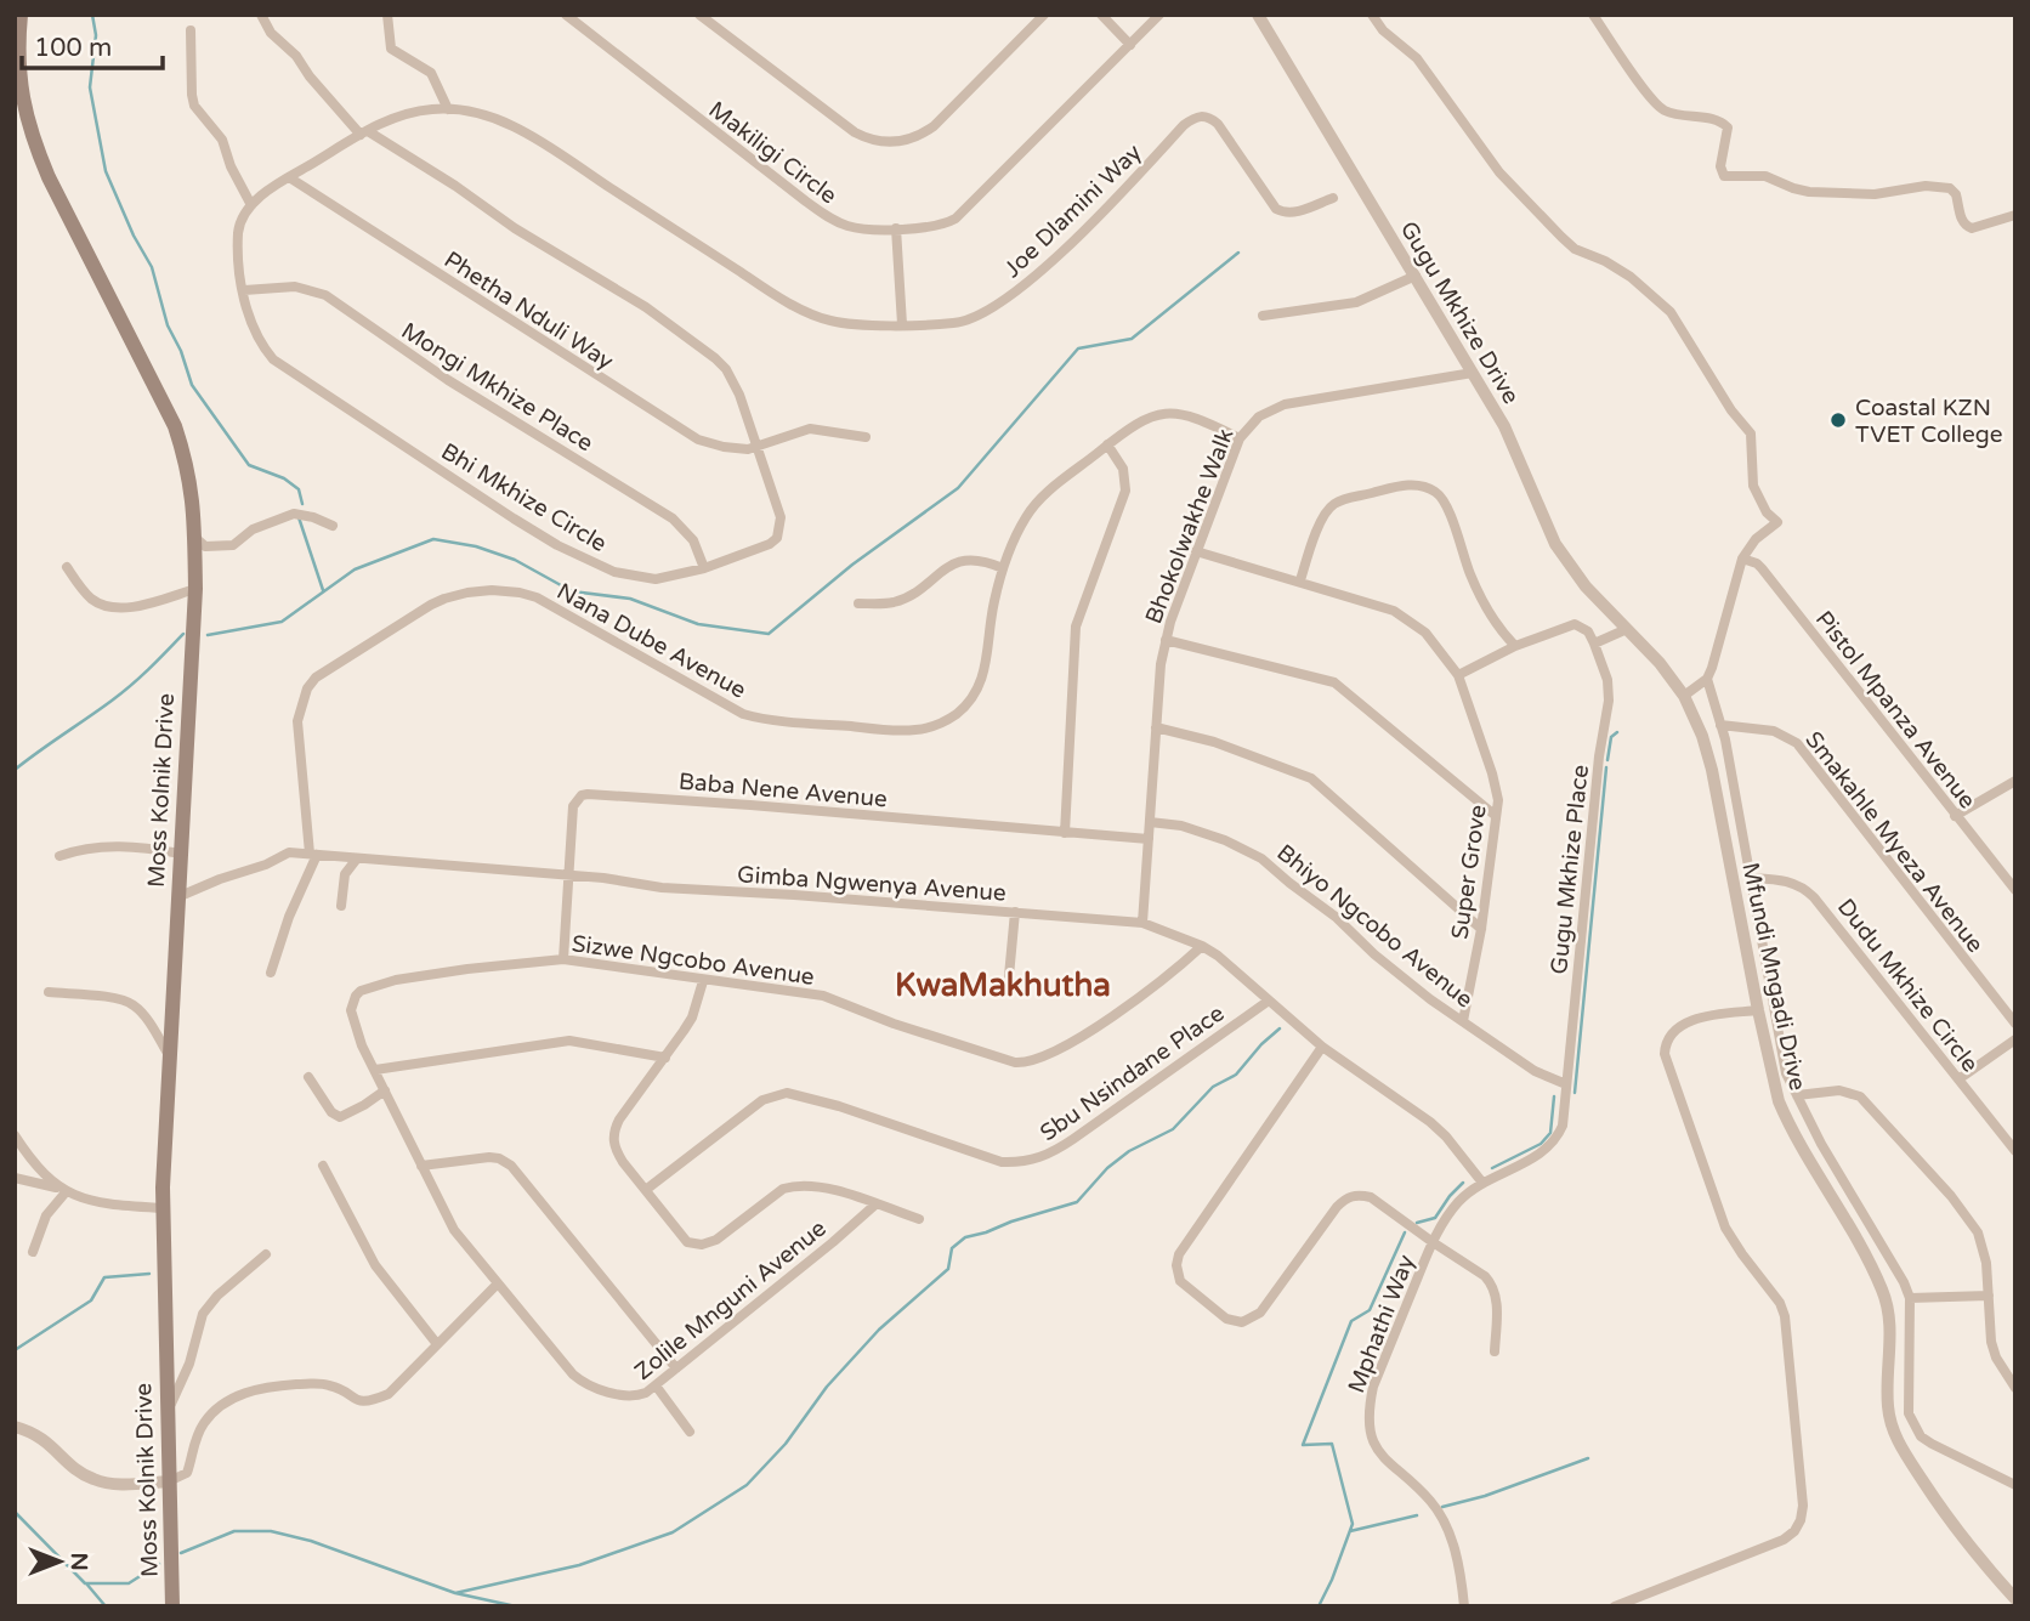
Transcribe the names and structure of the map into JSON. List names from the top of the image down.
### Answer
{
  "streets": {
    "main road": ["Moss Kolnik Drive"],
    "street": [
      "Makiligi Circle",
      "Joe Dlamini Way",
      "Phetha Nduli Way",
      "Gugu Mkhize Drive",
      "Mongi Mkhize Place",
      "Bhi Mkhize Circle",
      "Bhokolwakhe Walk",
      "Nana Dube Avenue",
      "Pistol Mpanza Avenue",
      "Baba Nene Avenue",
      "Smakahle Myeza Avenue",
      "Gugu Mkhize Place",
      "Super Grove",
      "Gimba Ngwenya Avenue",
      "Bhiyo Ngcobo Avenue",
      "Sizwe Ngcobo Avenue",
      "Mfundi Mngadi Drive",
      "Dudu Mkhize Circle",
      "Sbu Nsindane Place",
      "Zolile Mnguni Avenue",
      "Mphathi Way"
    ]
  },
  "crossings": [
    ["Phetha Nduli Way", "Bhi Mkhize Circle"],
    ["Gugu Mkhize Drive", "Bhokolwakhe Walk"],
    ["Gugu Mkhize Drive", "Mfundi Mngadi Drive"],
    ["Mongi Mkhize Place", "Bhi Mkhize Circle"],
    ["Bhokolwakhe Walk", "Nana Dube Avenue"],
    ["Bhokolwakhe Walk", "Baba Nene Avenue"],
    ["Bhokolwakhe Walk", "Super Grove"],
    ["Bhokolwakhe Walk", "Gimba Ngwenya Avenue"],
    ["Bhokolwakhe Walk", "Bhiyo Ngcobo Avenue"],
    ["Nana Dube Avenue", "Gimba Ngwenya Avenue"],
    ["Baba Nene Avenue", "Gimba Ngwenya Avenue"],
    ["Baba Nene Avenue", "Sizwe Ngcobo Avenue"],
    ["Moss Kolnik Drive", "Gimba Ngwenya Avenue"],
    ["Gugu Mkhize Place", "Bhiyo Ngcobo Avenue"],
    ["Gugu Mkhize Place", "Mphathi Way"],
    ["Super Grove", "Bhiyo Ngcobo Avenue"],
    ["Gimba Ngwenya Avenue", "Sizwe Ngcobo Avenue"],
    ["Gimba Ngwenya Avenue", "Sbu Nsindane Place"],
    ["Gimba Ngwenya Avenue", "Mphathi Way"],
    ["Sizwe Ngcobo Avenue", "Zolile Mnguni Avenue"]
  ],
  "districts": ["KwaMakhutha"],
  "places": ["Coastal KZN TVET College"],
  "scale_bar": "100 m",
  "north": "right"
}
